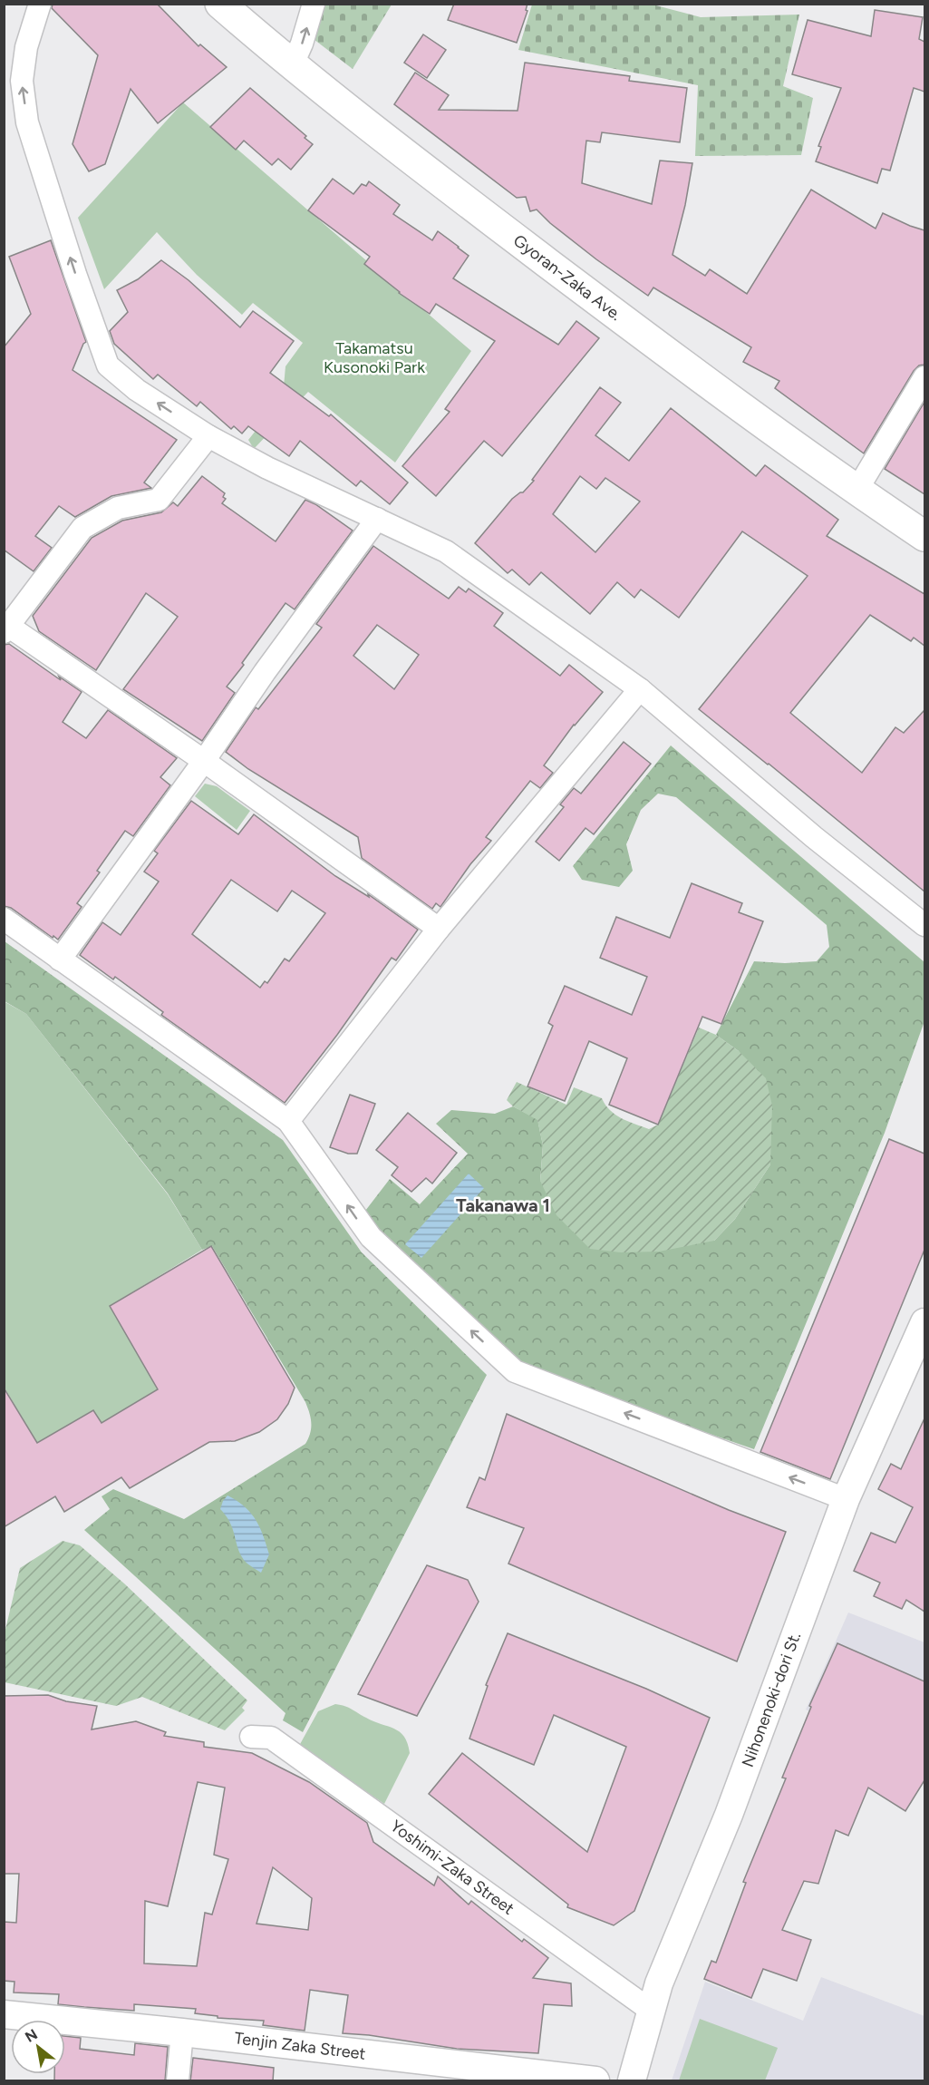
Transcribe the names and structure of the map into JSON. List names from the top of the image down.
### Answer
{
  "streets": {
    "main road": ["Gyoran-Zaka Ave."],
    "street": ["Nihonenoki-dori St.", "Yoshimi-Zaka Street", "Tenjin Zaka Street"]
  },
  "crossings": [
    ["Nihonenoki-dori St.", "Yoshimi-Zaka Street"]
  ],
  "districts": ["Takanawa 1"],
  "parks": ["Takamatsu Kusonoki Park"],
  "north": "top left"
}
